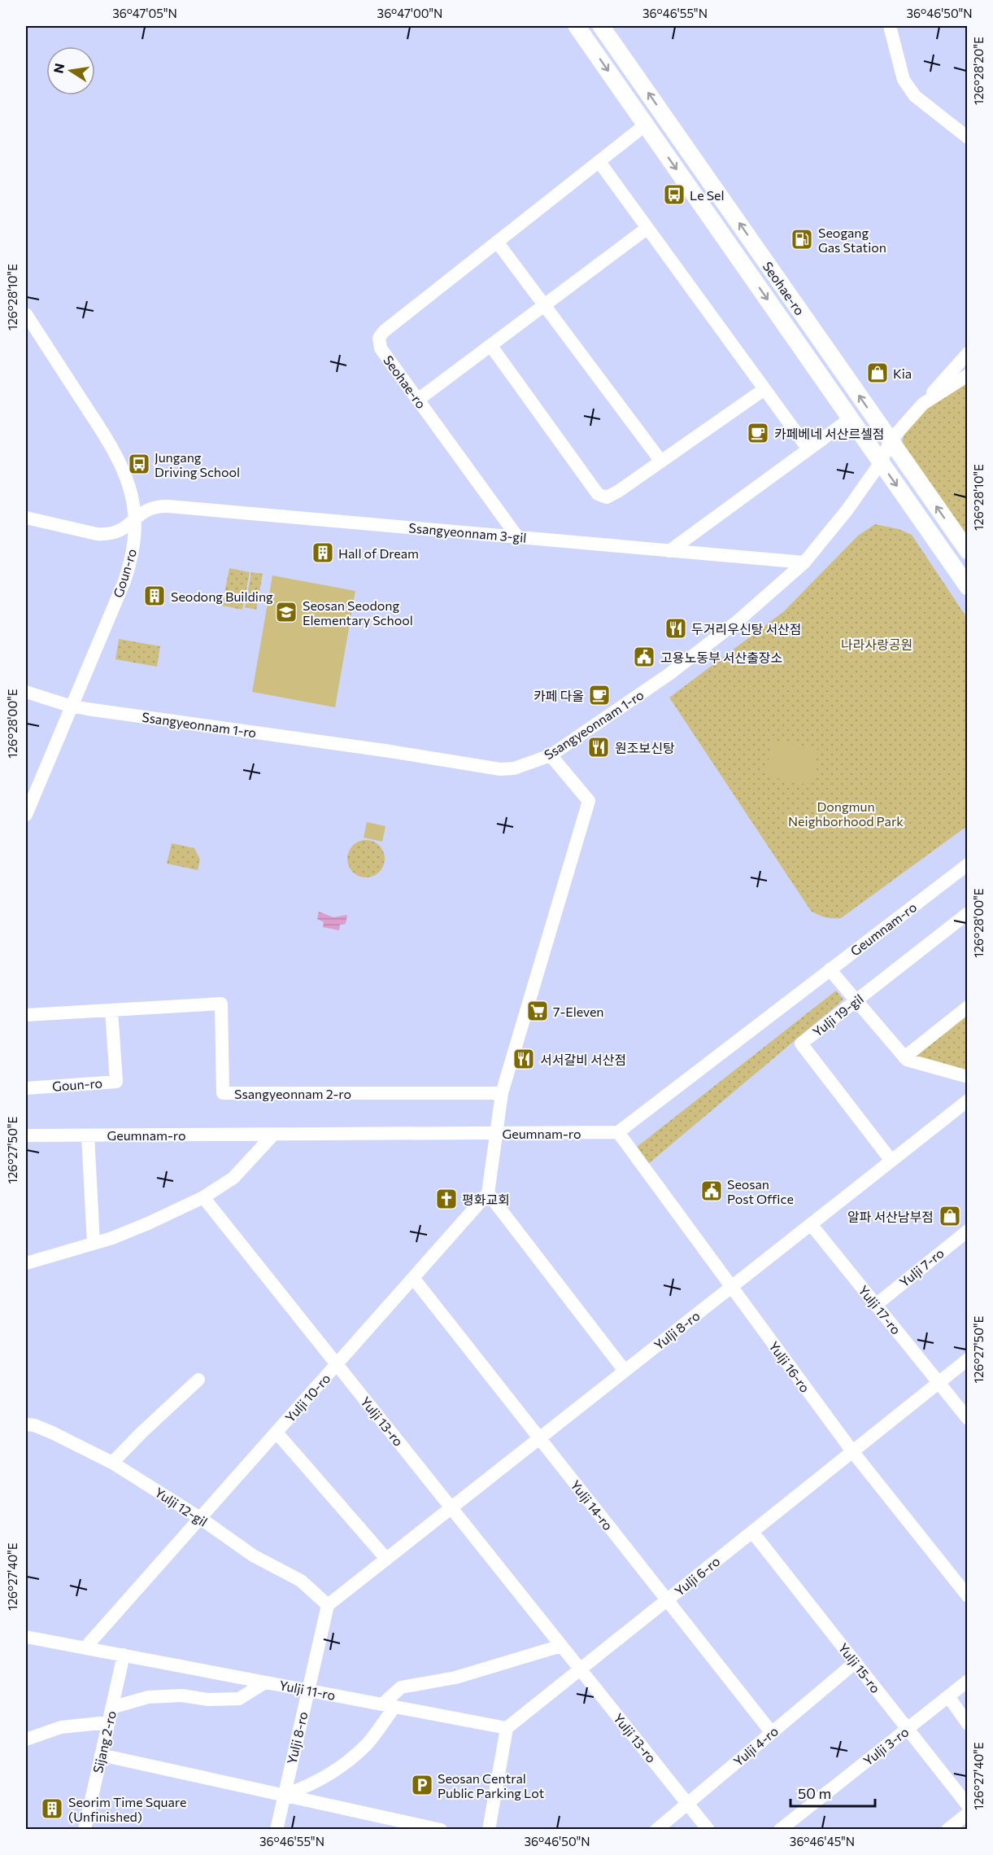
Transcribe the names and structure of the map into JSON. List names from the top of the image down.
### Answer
{
  "streets": {
    "main road": ["Seohae-ro"],
    "street": [
      "Ssangyeonnam 3-gil",
      "Goun-ro",
      "Ssangyeonnam 1-ro",
      "Geumnam-ro",
      "Yulji 19-gil",
      "Ssangyeonnam 2-ro",
      "Yulji 7-ro",
      "Yulji 17-ro",
      "Yulji 8-ro",
      "Yulji 16-ro",
      "Yulji 10-ro",
      "Yulji 13-ro",
      "Yulji 14-ro",
      "Yulji 12-gil",
      "Yulji 6-ro",
      "Yulji 15-ro",
      "Yulji 11-ro",
      "Sijang 2-ro",
      "Yulji 4-ro",
      "Yulji 3-ro"
    ]
  },
  "crossings": [
    ["Seohae-ro", "Ssangyeonnam 3-gil"],
    ["Seohae-ro", "Ssangyeonnam 1-ro"],
    ["Ssangyeonnam 3-gil", "Goun-ro"],
    ["Ssangyeonnam 3-gil", "Ssangyeonnam 1-ro"],
    ["Goun-ro", "Ssangyeonnam 1-ro"],
    ["Goun-ro", "Ssangyeonnam 2-ro"],
    ["Geumnam-ro", "Yulji 16-ro"],
    ["Yulji 19-gil", "Yulji 8-ro"],
    ["Yulji 7-ro", "Yulji 17-ro"],
    ["Yulji 17-ro", "Yulji 8-ro"],
    ["Yulji 17-ro", "Yulji 6-ro"],
    ["Yulji 8-ro", "Yulji 16-ro"],
    ["Yulji 8-ro", "Yulji 13-ro"],
    ["Yulji 8-ro", "Yulji 14-ro"],
    ["Yulji 8-ro", "Yulji 12-gil"],
    ["Yulji 8-ro", "Yulji 11-ro"],
    ["Yulji 16-ro", "Yulji 6-ro"],
    ["Yulji 10-ro", "Yulji 13-ro"],
    ["Yulji 10-ro", "Yulji 14-ro"],
    ["Yulji 10-ro", "Yulji 12-gil"],
    ["Yulji 13-ro", "Yulji 6-ro"],
    ["Yulji 13-ro", "Yulji 4-ro"],
    ["Yulji 14-ro", "Yulji 6-ro"],
    ["Yulji 14-ro", "Yulji 4-ro"],
    ["Yulji 6-ro", "Yulji 15-ro"],
    ["Yulji 6-ro", "Yulji 11-ro"],
    ["Yulji 15-ro", "Yulji 4-ro"],
    ["Yulji 15-ro", "Yulji 3-ro"],
    ["Yulji 11-ro", "Sijang 2-ro"]
  ],
  "parks": ["나라사랑공원", "Dongmun Neighborhood Park"],
  "places": {
    "bus stop": ["Le Sel", "Jungang Driving School"],
    "fuel station": ["Seogang Gas Station"],
    "shop": ["Kia", "알파 서산남부점"],
    "cafe": ["카페베네 서산르셀점", "카페 다올"],
    "building": ["Hall of Dream", "Seodong Building", "Seorim Time Square (Unfinished)"],
    "school or university": ["Seosan Seodong Elementary School"],
    "restaurant": ["두거리우신탕 서산점", "원조보신탕", "서서갈비 서산점"],
    "public building": ["고용노동부 서산출장소", "Seosan Post Office"],
    "supermarket": ["7-Eleven"],
    "church": ["평화교회"],
    "parking": ["Seosan Central Public Parking Lot"]
  },
  "scale_bar": "50 m",
  "north": "left",
  "coordinates": [
    "36°47'05\"N",
    "36°47'00\"N",
    "36°46'55\"N",
    "36°46'50\"N",
    "126°28'20\"E",
    "126°28'10\"E",
    "126°28'00\"E",
    "126°27'50\"E",
    "126°27'40\"E",
    "36°46'45\"N"
  ]
}
